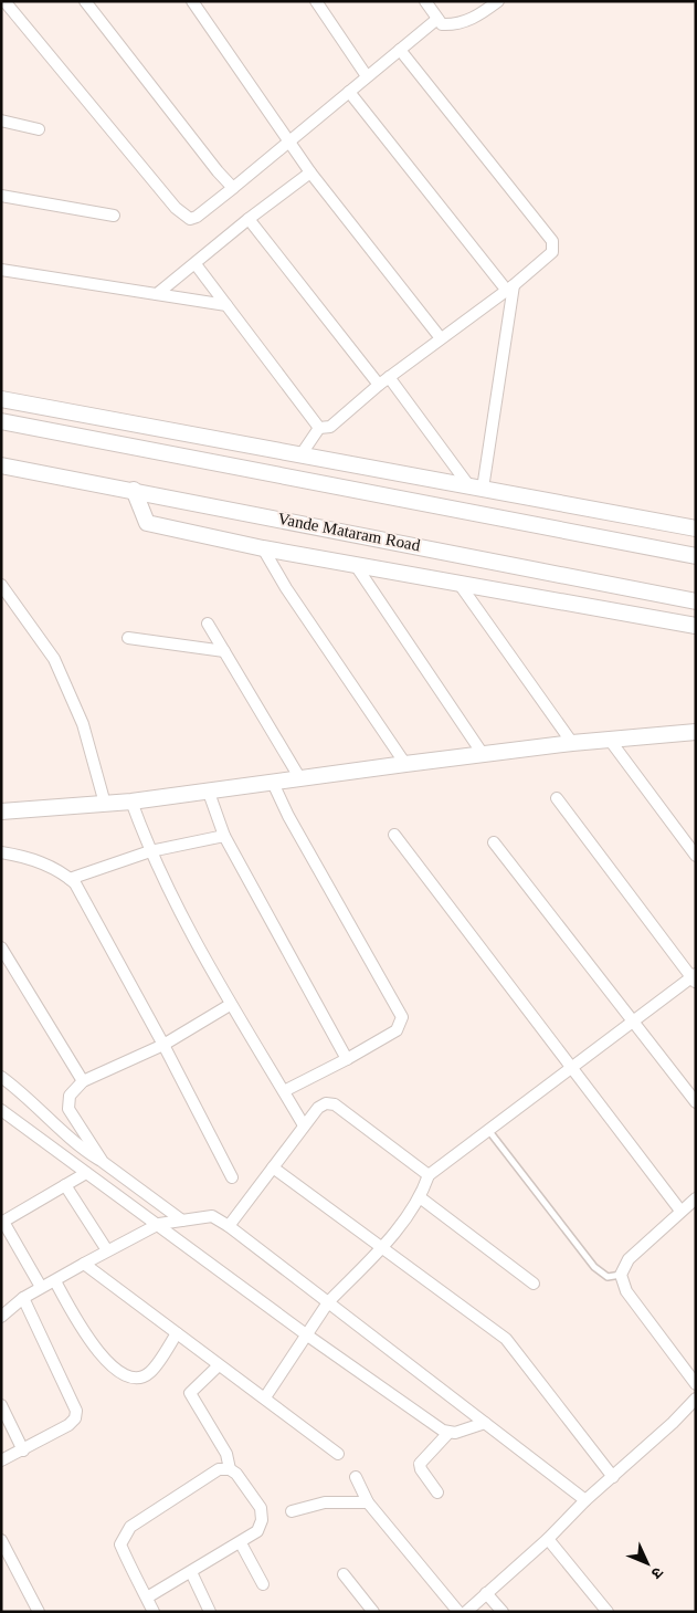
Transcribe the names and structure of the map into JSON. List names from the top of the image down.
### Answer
{
  "streets": {
    "street": ["Vande Mataram Road"]
  },
  "north": "bottom right"
}
